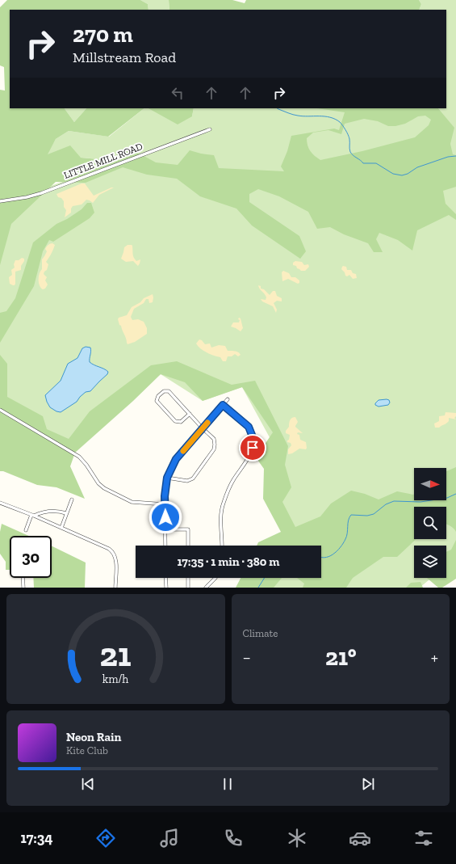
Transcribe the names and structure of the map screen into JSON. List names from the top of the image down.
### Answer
{
  "streets": {
    "street": ["LITTLE MILL ROAD"]
  },
  "north": "right",
  "page": {
    "turn": ["270 m", "Millstream Road"],
    "limit": "30",
    "trip": "17:35 · 1 min · 380 m",
    "tile": "Climate",
    "heat": ["−", "21°", "+"],
    "song": ["Neon Rain", "Kite Club"],
    "tabs": "17:34",
    "gauge": ["21", "km/h"]
  }
}
